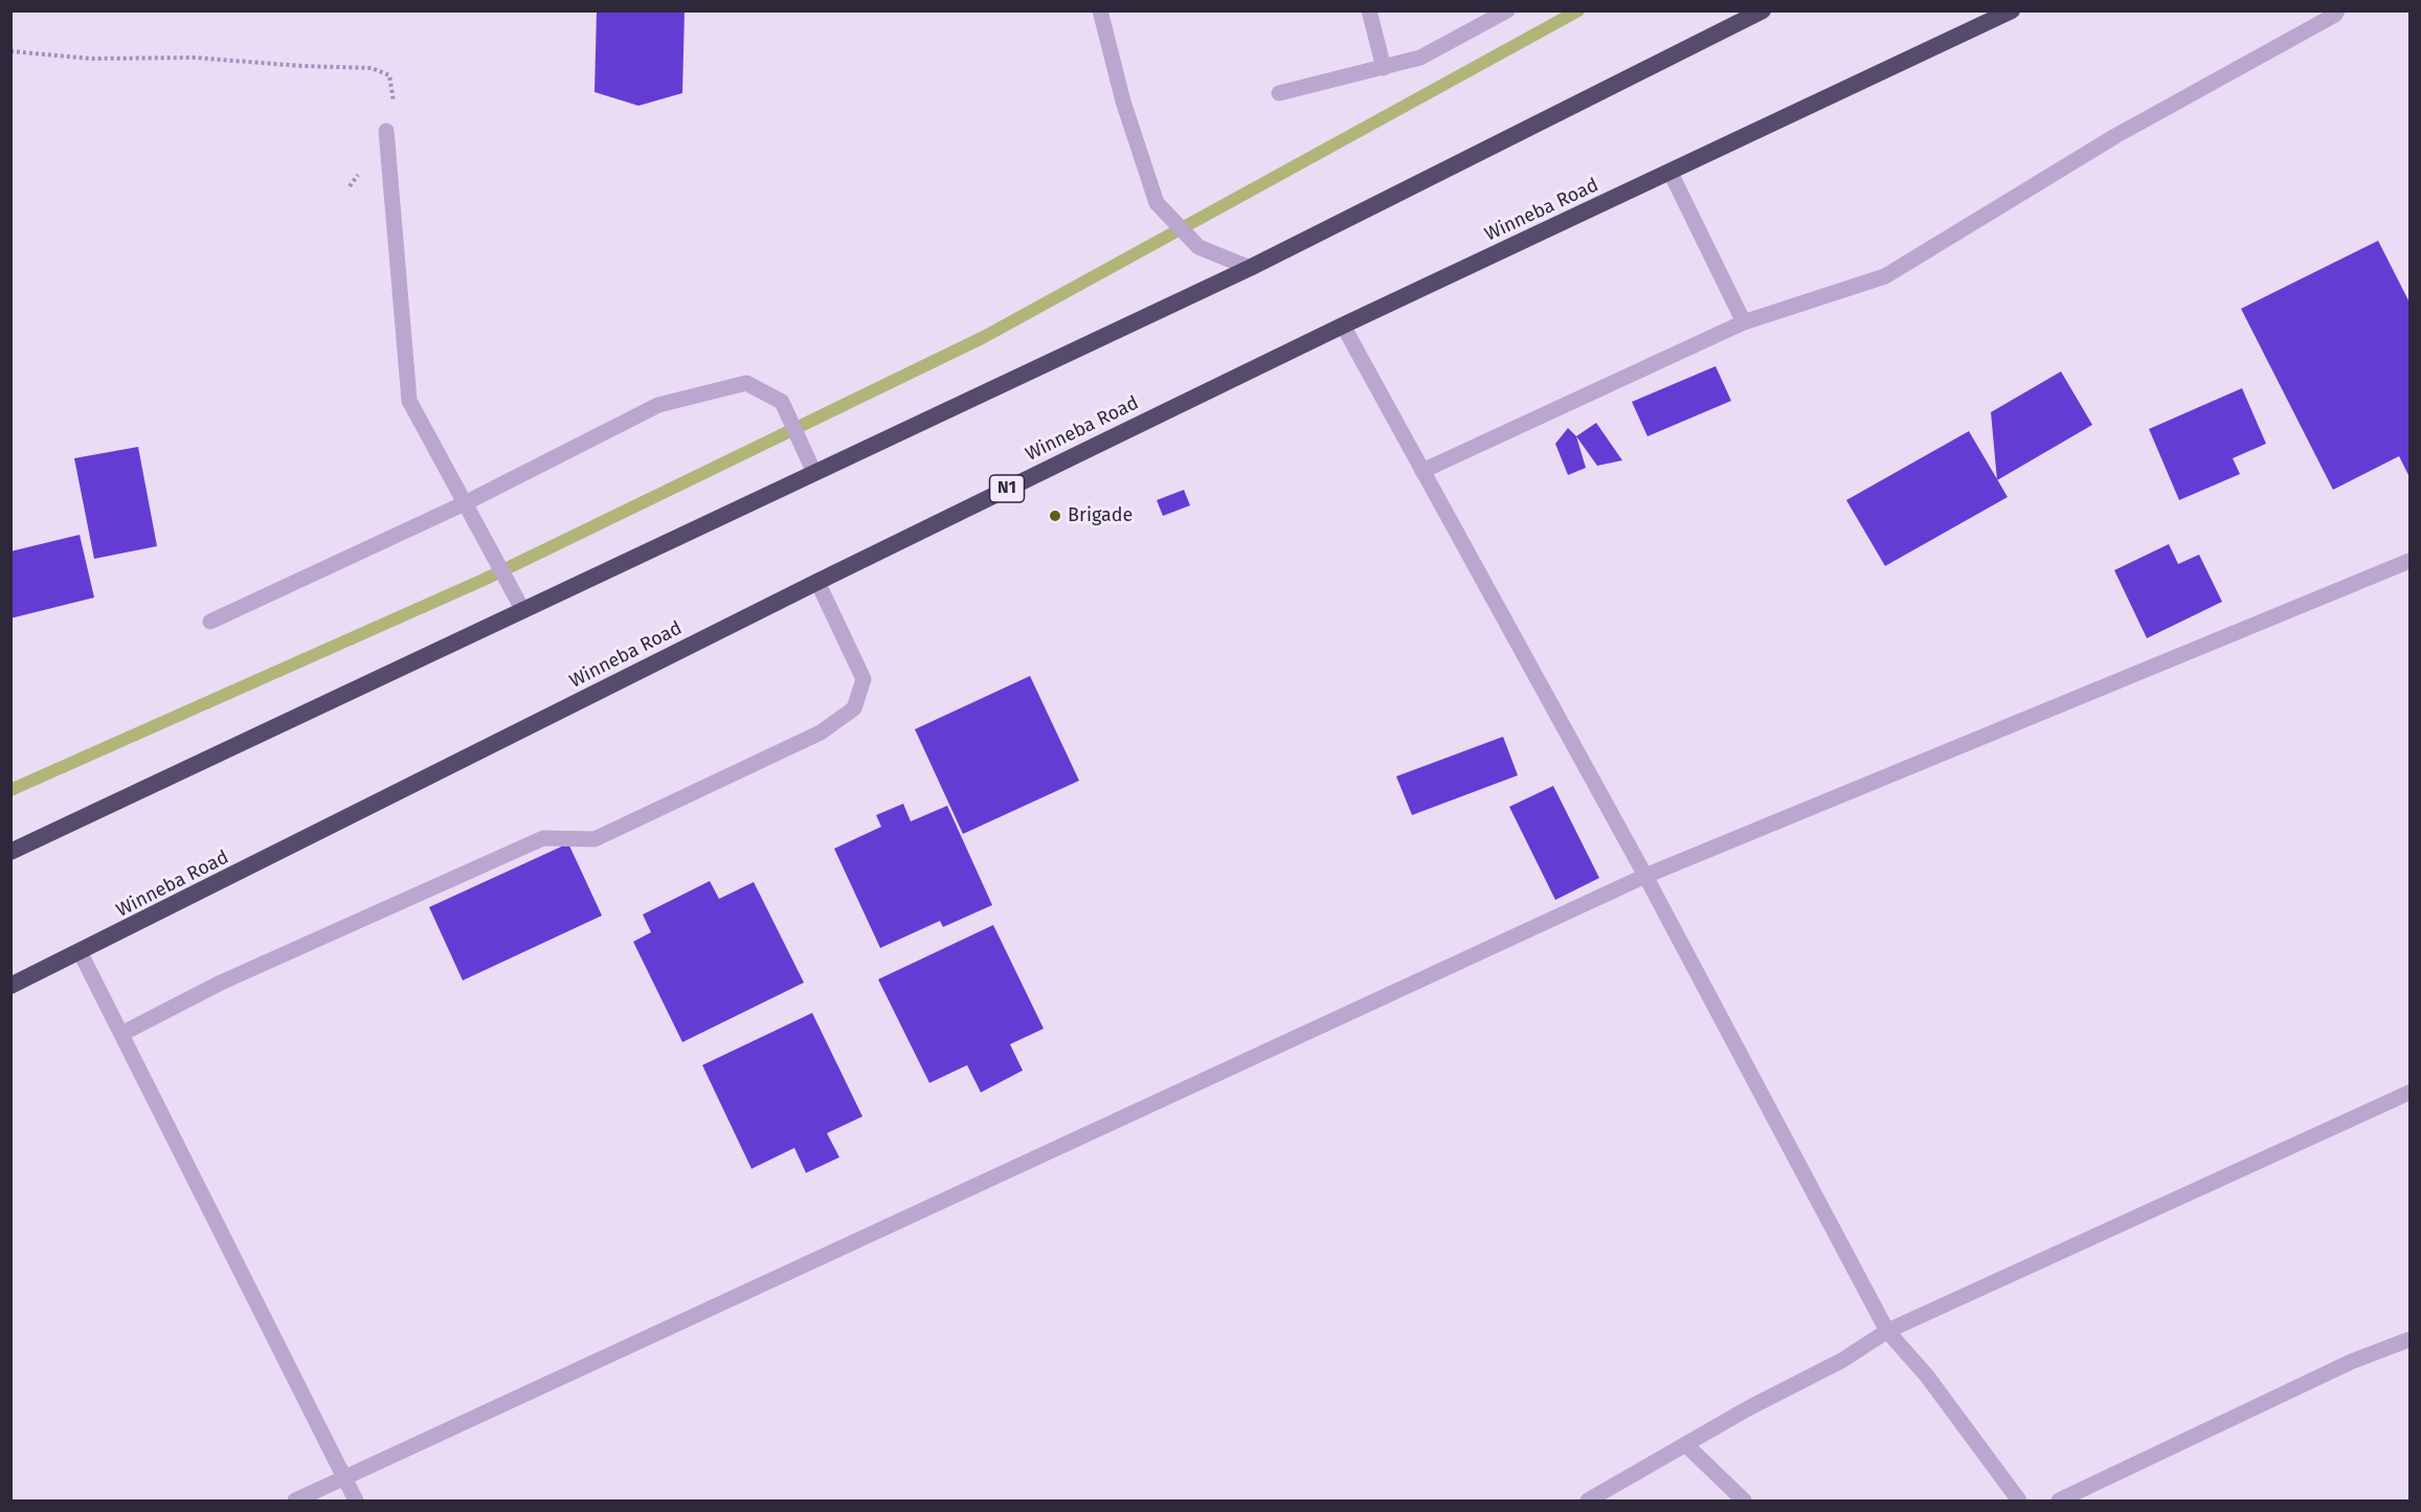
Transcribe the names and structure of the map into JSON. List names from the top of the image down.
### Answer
{
  "streets": {
    "highway": ["Winneba Road", "N1"]
  },
  "places": ["Brigade"]
}
